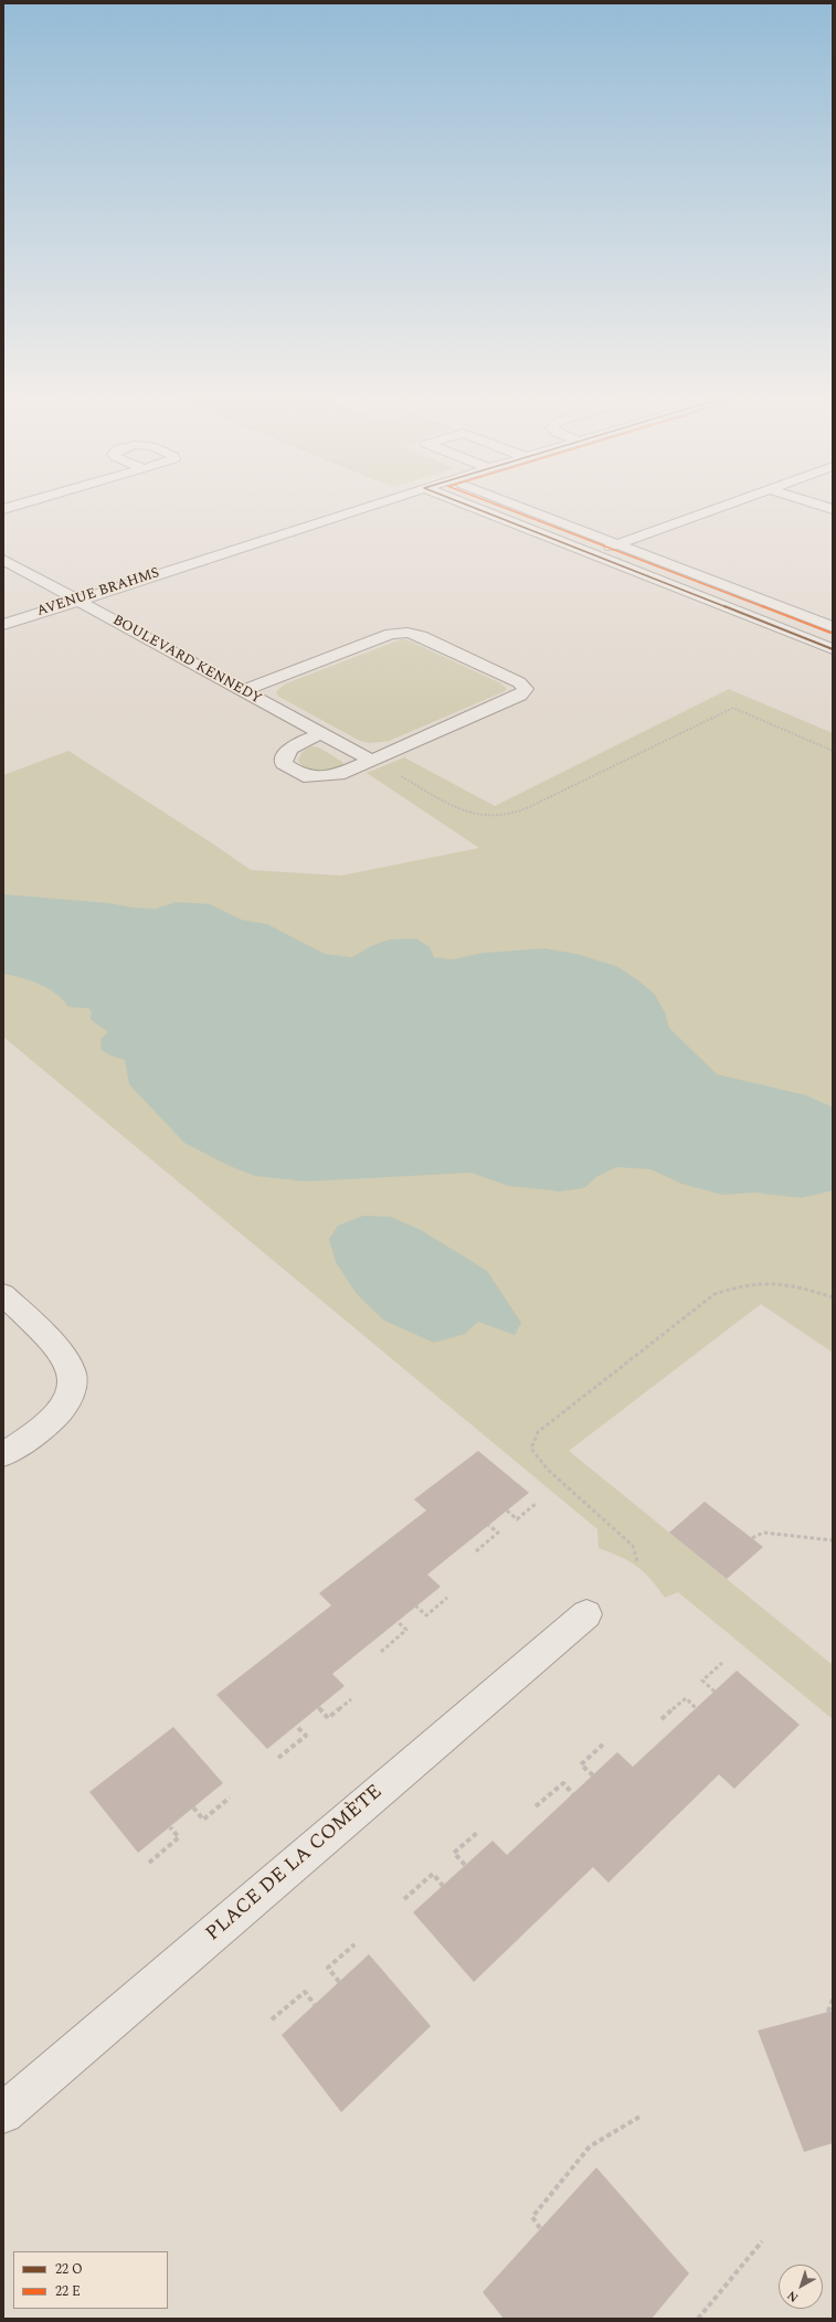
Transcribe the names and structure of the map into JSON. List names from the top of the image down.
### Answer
{
  "streets": {
    "street": ["AVENUE BRAHMS", "BOULEVARD KENNEDY", "PLACE DE LA COMÈTE"]
  },
  "crossings": [
    ["AVENUE BRAHMS", "BOULEVARD KENNEDY"]
  ],
  "legend": ["22 O", "22 E"],
  "north": "bottom left"
}
